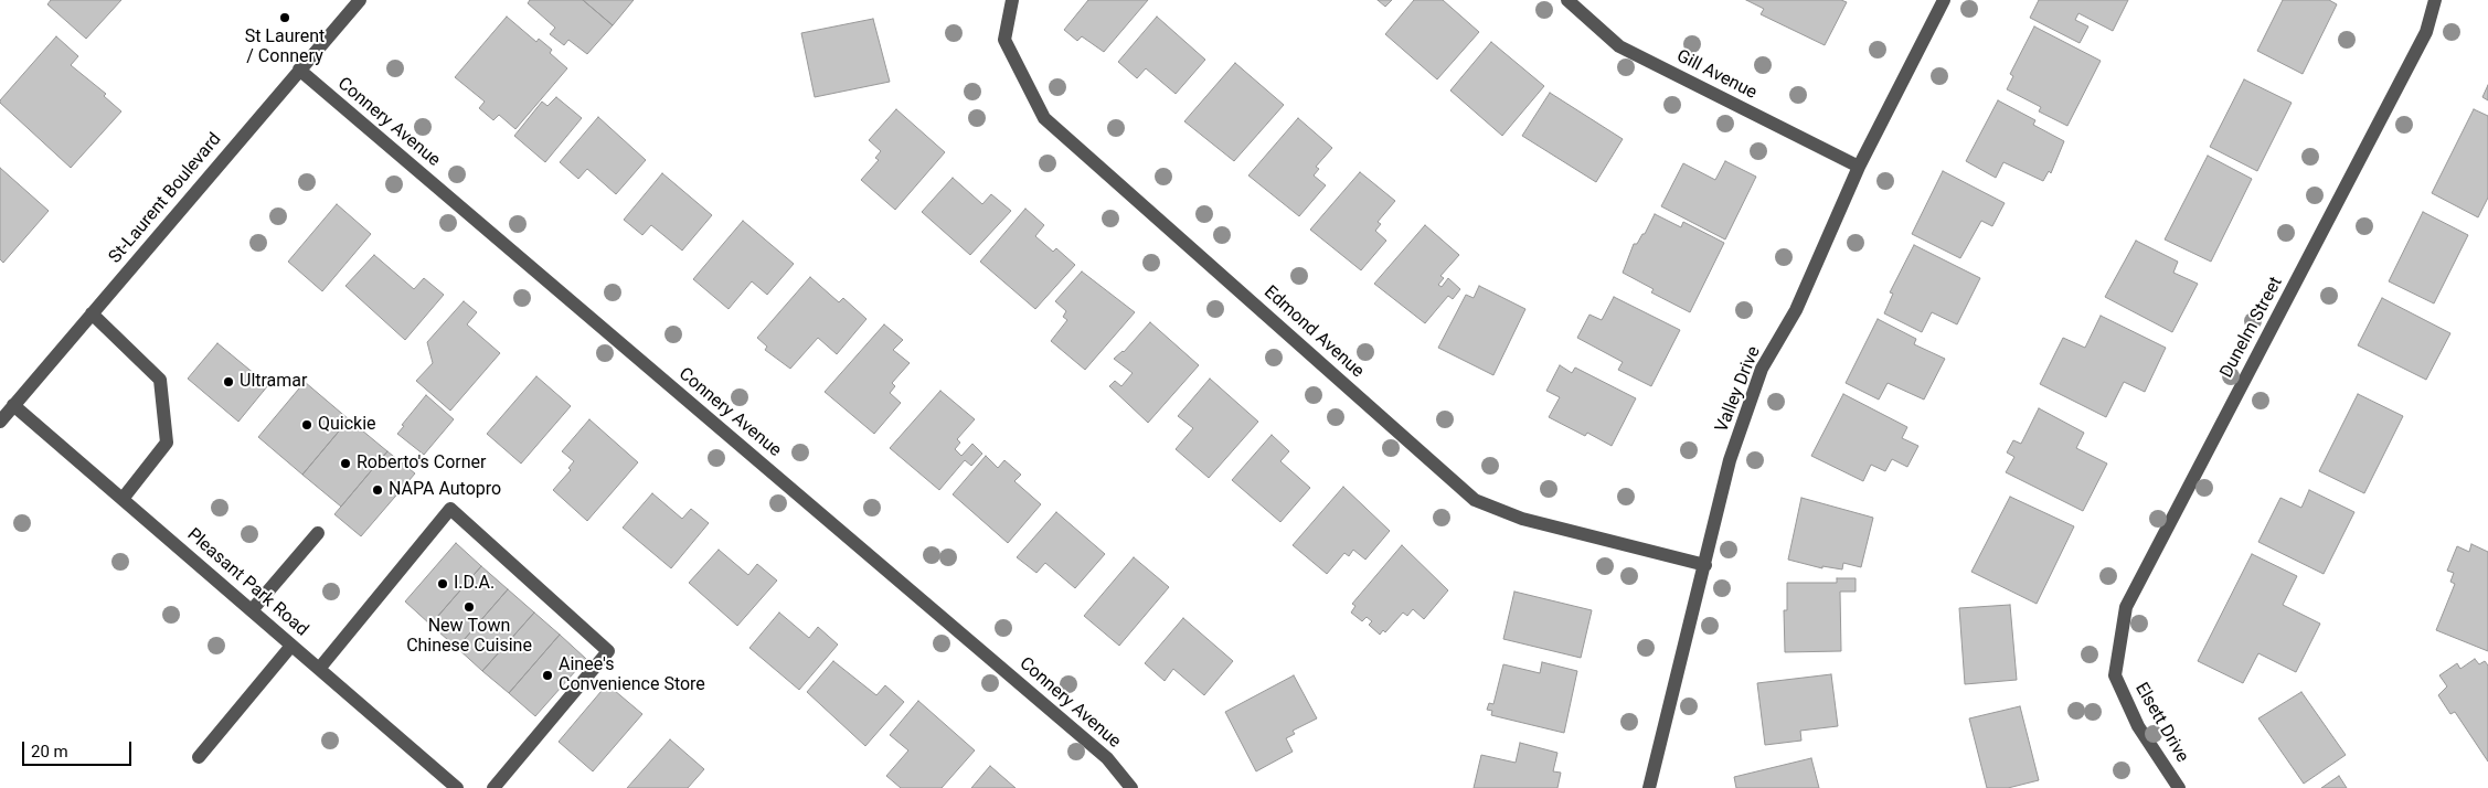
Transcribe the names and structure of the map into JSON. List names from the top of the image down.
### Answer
{
  "streets": {
    "street": [
      "Gill Avenue",
      "Connery Avenue",
      "St-Laurent Boulevard",
      "Dunelm Street",
      "Edmond Avenue",
      "Valley Drive",
      "Pleasant Park Road",
      "Elsett Drive"
    ]
  },
  "crossings": [
    ["Gill Avenue", "Valley Drive"],
    ["Connery Avenue", "St-Laurent Boulevard"],
    ["St-Laurent Boulevard", "Pleasant Park Road"],
    ["Dunelm Street", "Elsett Drive"],
    ["Edmond Avenue", "Valley Drive"]
  ],
  "places": [
    "St Laurent / Connery",
    "Ultramar",
    "Quickie",
    "Roberto's Corner",
    "NAPA Autopro",
    "I.D.A.",
    "New Town Chinese Cuisine",
    "Ainee's Convenience Store"
  ],
  "scale_bar": "20 m"
}
